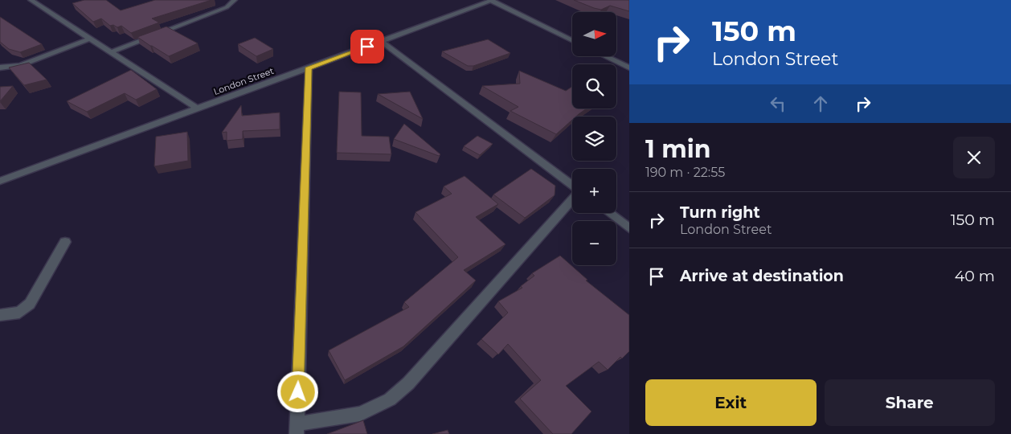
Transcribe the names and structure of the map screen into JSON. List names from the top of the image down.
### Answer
{
  "streets": {
    "street": ["London Street"]
  },
  "north": "right",
  "page": {
    "turn": ["150 m", "London Street"],
    "map_buttons": ["+", "−"],
    "heading": ["1 min", "190 m · 22:55"],
    "list": [
      {
        "name": "Turn right",
        "note": "London Street",
        "value": "150 m"
      },
      {
        "name": "Arrive at destination",
        "value": "40 m"
      }
    ],
    "buttons": ["Exit", "Share"]
  }
}
